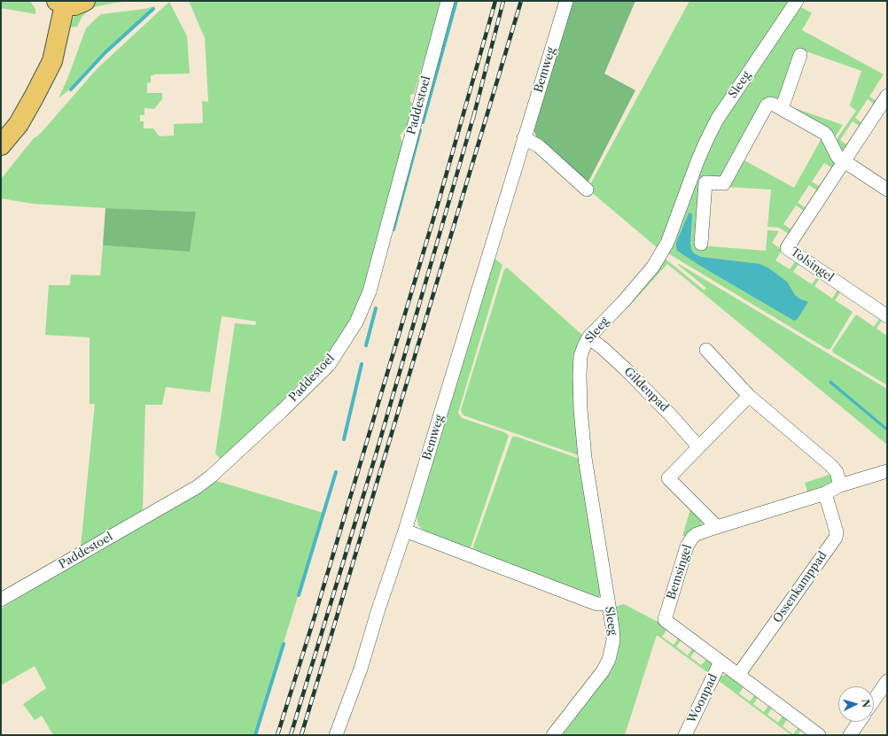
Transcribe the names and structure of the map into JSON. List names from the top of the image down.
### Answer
{
  "streets": {
    "street": [
      "Bemweg",
      "Sleeg",
      "Paddestoel",
      "Tolsingel",
      "Gildenpad",
      "Bemsingel",
      "Ossenkamppad",
      "Woonpad"
    ]
  },
  "crossings": [
    ["Sleeg", "Gildenpad"],
    ["Bemsingel", "Ossenkamppad"],
    ["Bemsingel", "Woonpad"]
  ],
  "north": "right"
}
